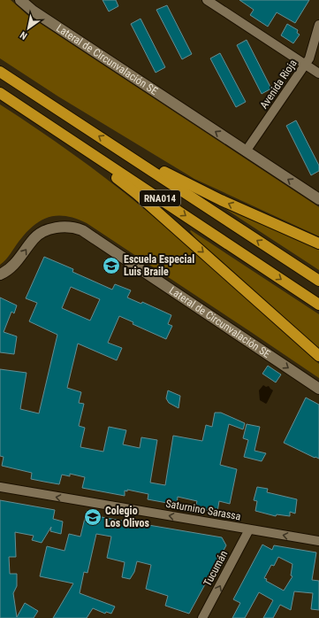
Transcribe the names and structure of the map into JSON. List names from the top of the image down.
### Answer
{
  "streets": {
    "highway": ["RNA014"],
    "street": [
      "Lateral de Circunvalación SE",
      "Avenida Rioja",
      "Saturnino Sarassa",
      "Tucumán"
    ]
  },
  "crossings": [
    ["Lateral de Circunvalación SE", "Avenida Rioja"],
    ["Saturnino Sarassa", "Tucumán"]
  ],
  "one_way": ["Saturnino Sarassa", "Tucumán"],
  "places": {
    "school or university": ["Escuela Especial Luis Braile", "Colegio Los Olivos"]
  },
  "north": "bottom left"
}
